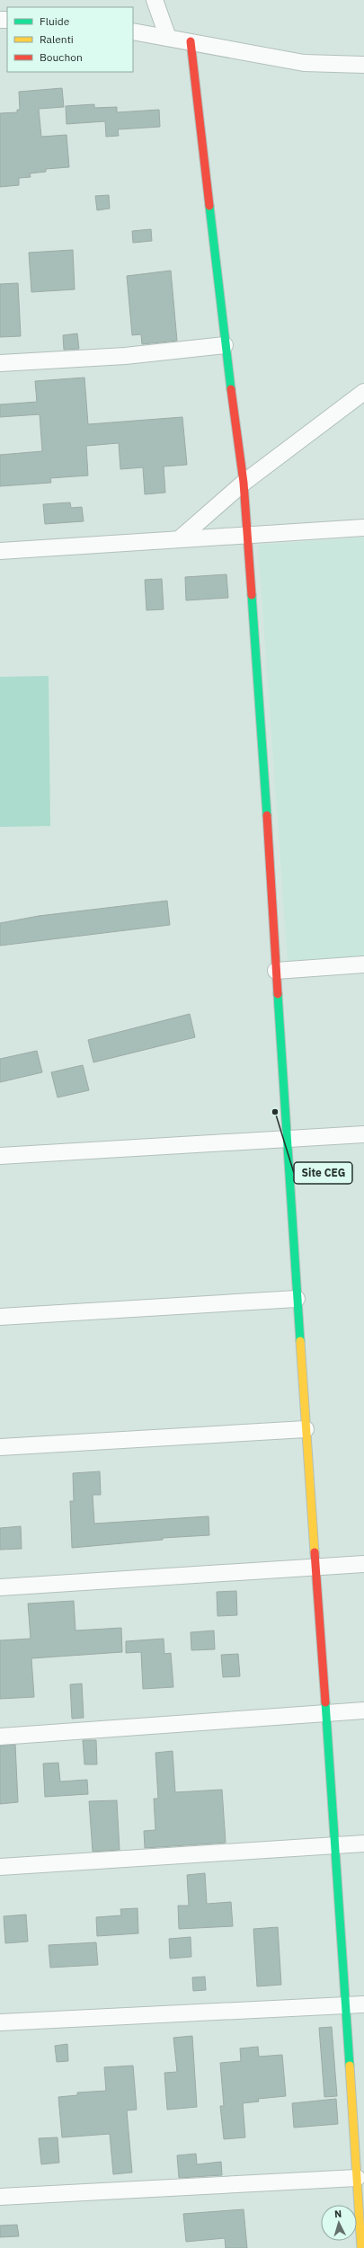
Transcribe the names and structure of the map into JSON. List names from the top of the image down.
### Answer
{
  "places": ["Site CEG"],
  "legend": ["Fluide", "Ralenti", "Bouchon"],
  "north": "top"
}
